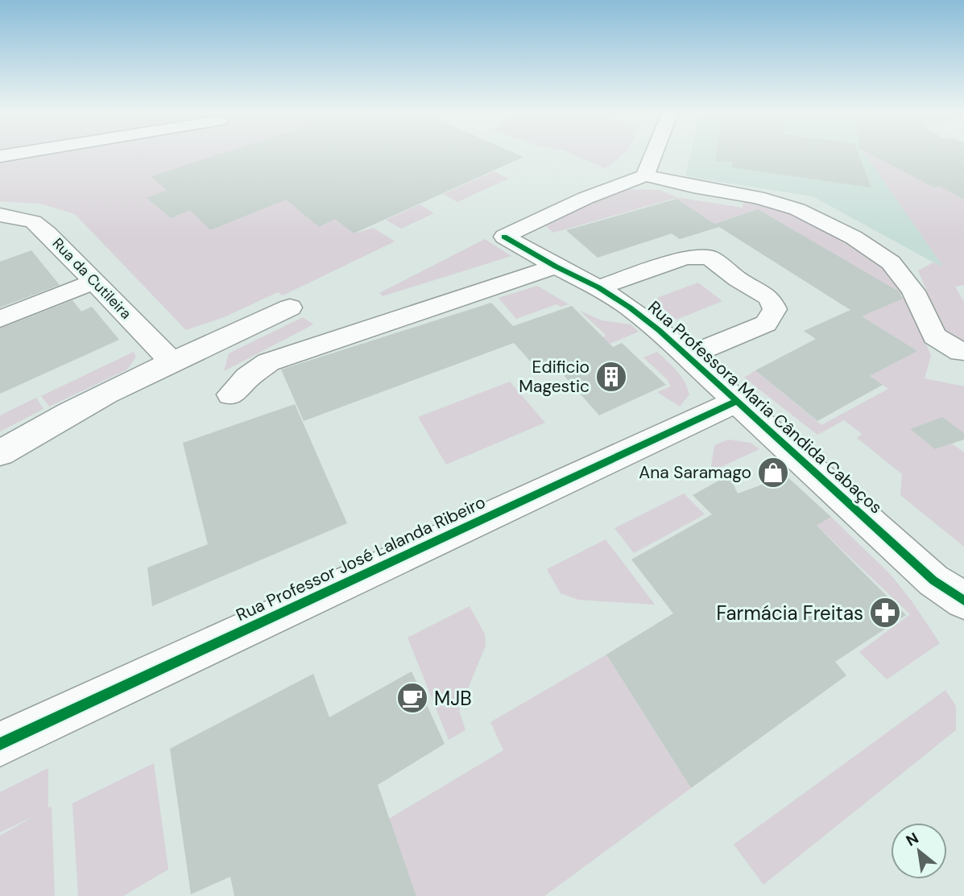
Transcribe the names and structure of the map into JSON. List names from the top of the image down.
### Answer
{
  "streets": {
    "street": ["Rua da Cutileira", "Rua Professora Maria Cândida Cabaços", "Rua Professor José Lalanda Ribeiro"]
  },
  "crossings": [
    ["Rua Professora Maria Cândida Cabaços", "Rua Professor José Lalanda Ribeiro"]
  ],
  "places": {
    "building": ["Edificio Magestic"],
    "shop": ["Ana Saramago"],
    "pharmacy": ["Farmácia Freitas"],
    "cafe": ["MJB"]
  },
  "north": "top left"
}
